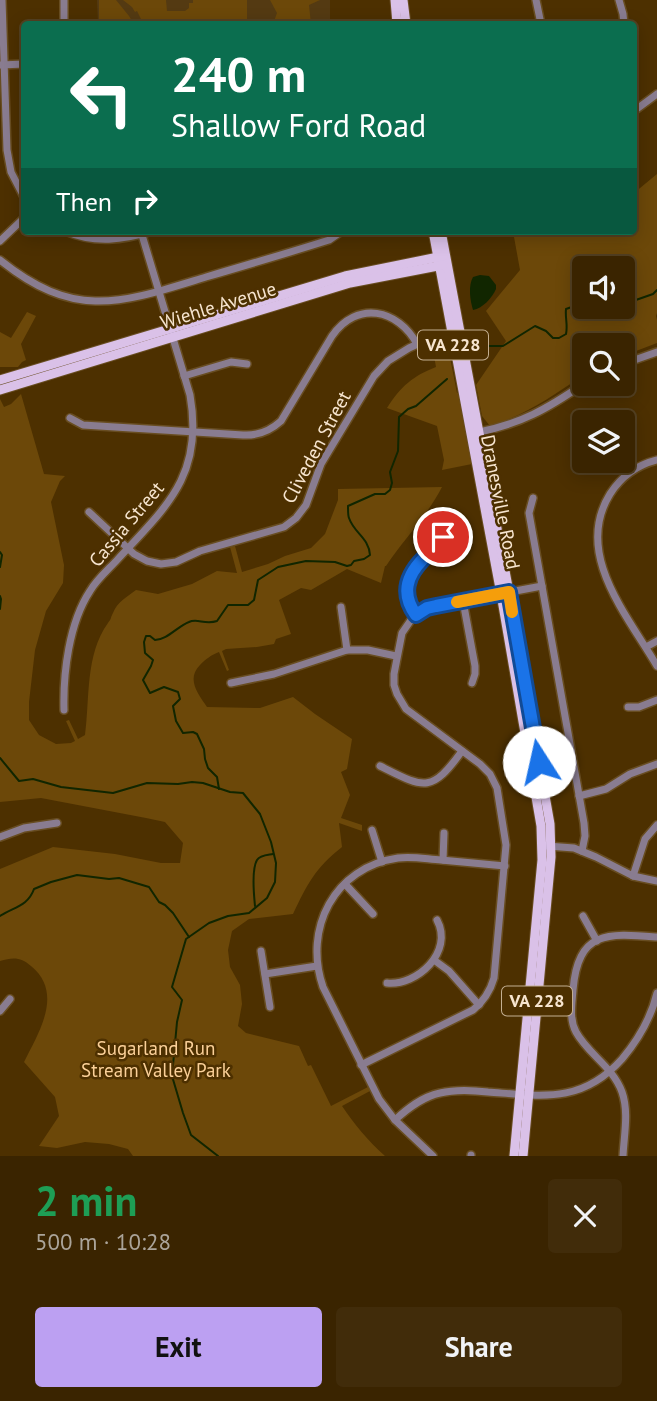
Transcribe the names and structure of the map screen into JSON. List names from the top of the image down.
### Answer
{
  "streets": {
    "main road": ["Wiehle Avenue", "VA 228", "Dranesville Road"],
    "street": ["Cliveden Street", "Cassia Street"]
  },
  "crossings": [
    ["Wiehle Avenue", "Dranesville Road"],
    ["Wiehle Avenue", "Cassia Street"],
    ["Cliveden Street", "Dranesville Road"],
    ["Cliveden Street", "Cassia Street"]
  ],
  "parks": ["Sugarland Run Stream Valley Park"],
  "page": {
    "turn": ["240 m", "Shallow Ford Road"],
    "then": "Then",
    "heading": ["2 min", "500 m · 10:28"],
    "buttons": ["Exit", "Share"]
  }
}
